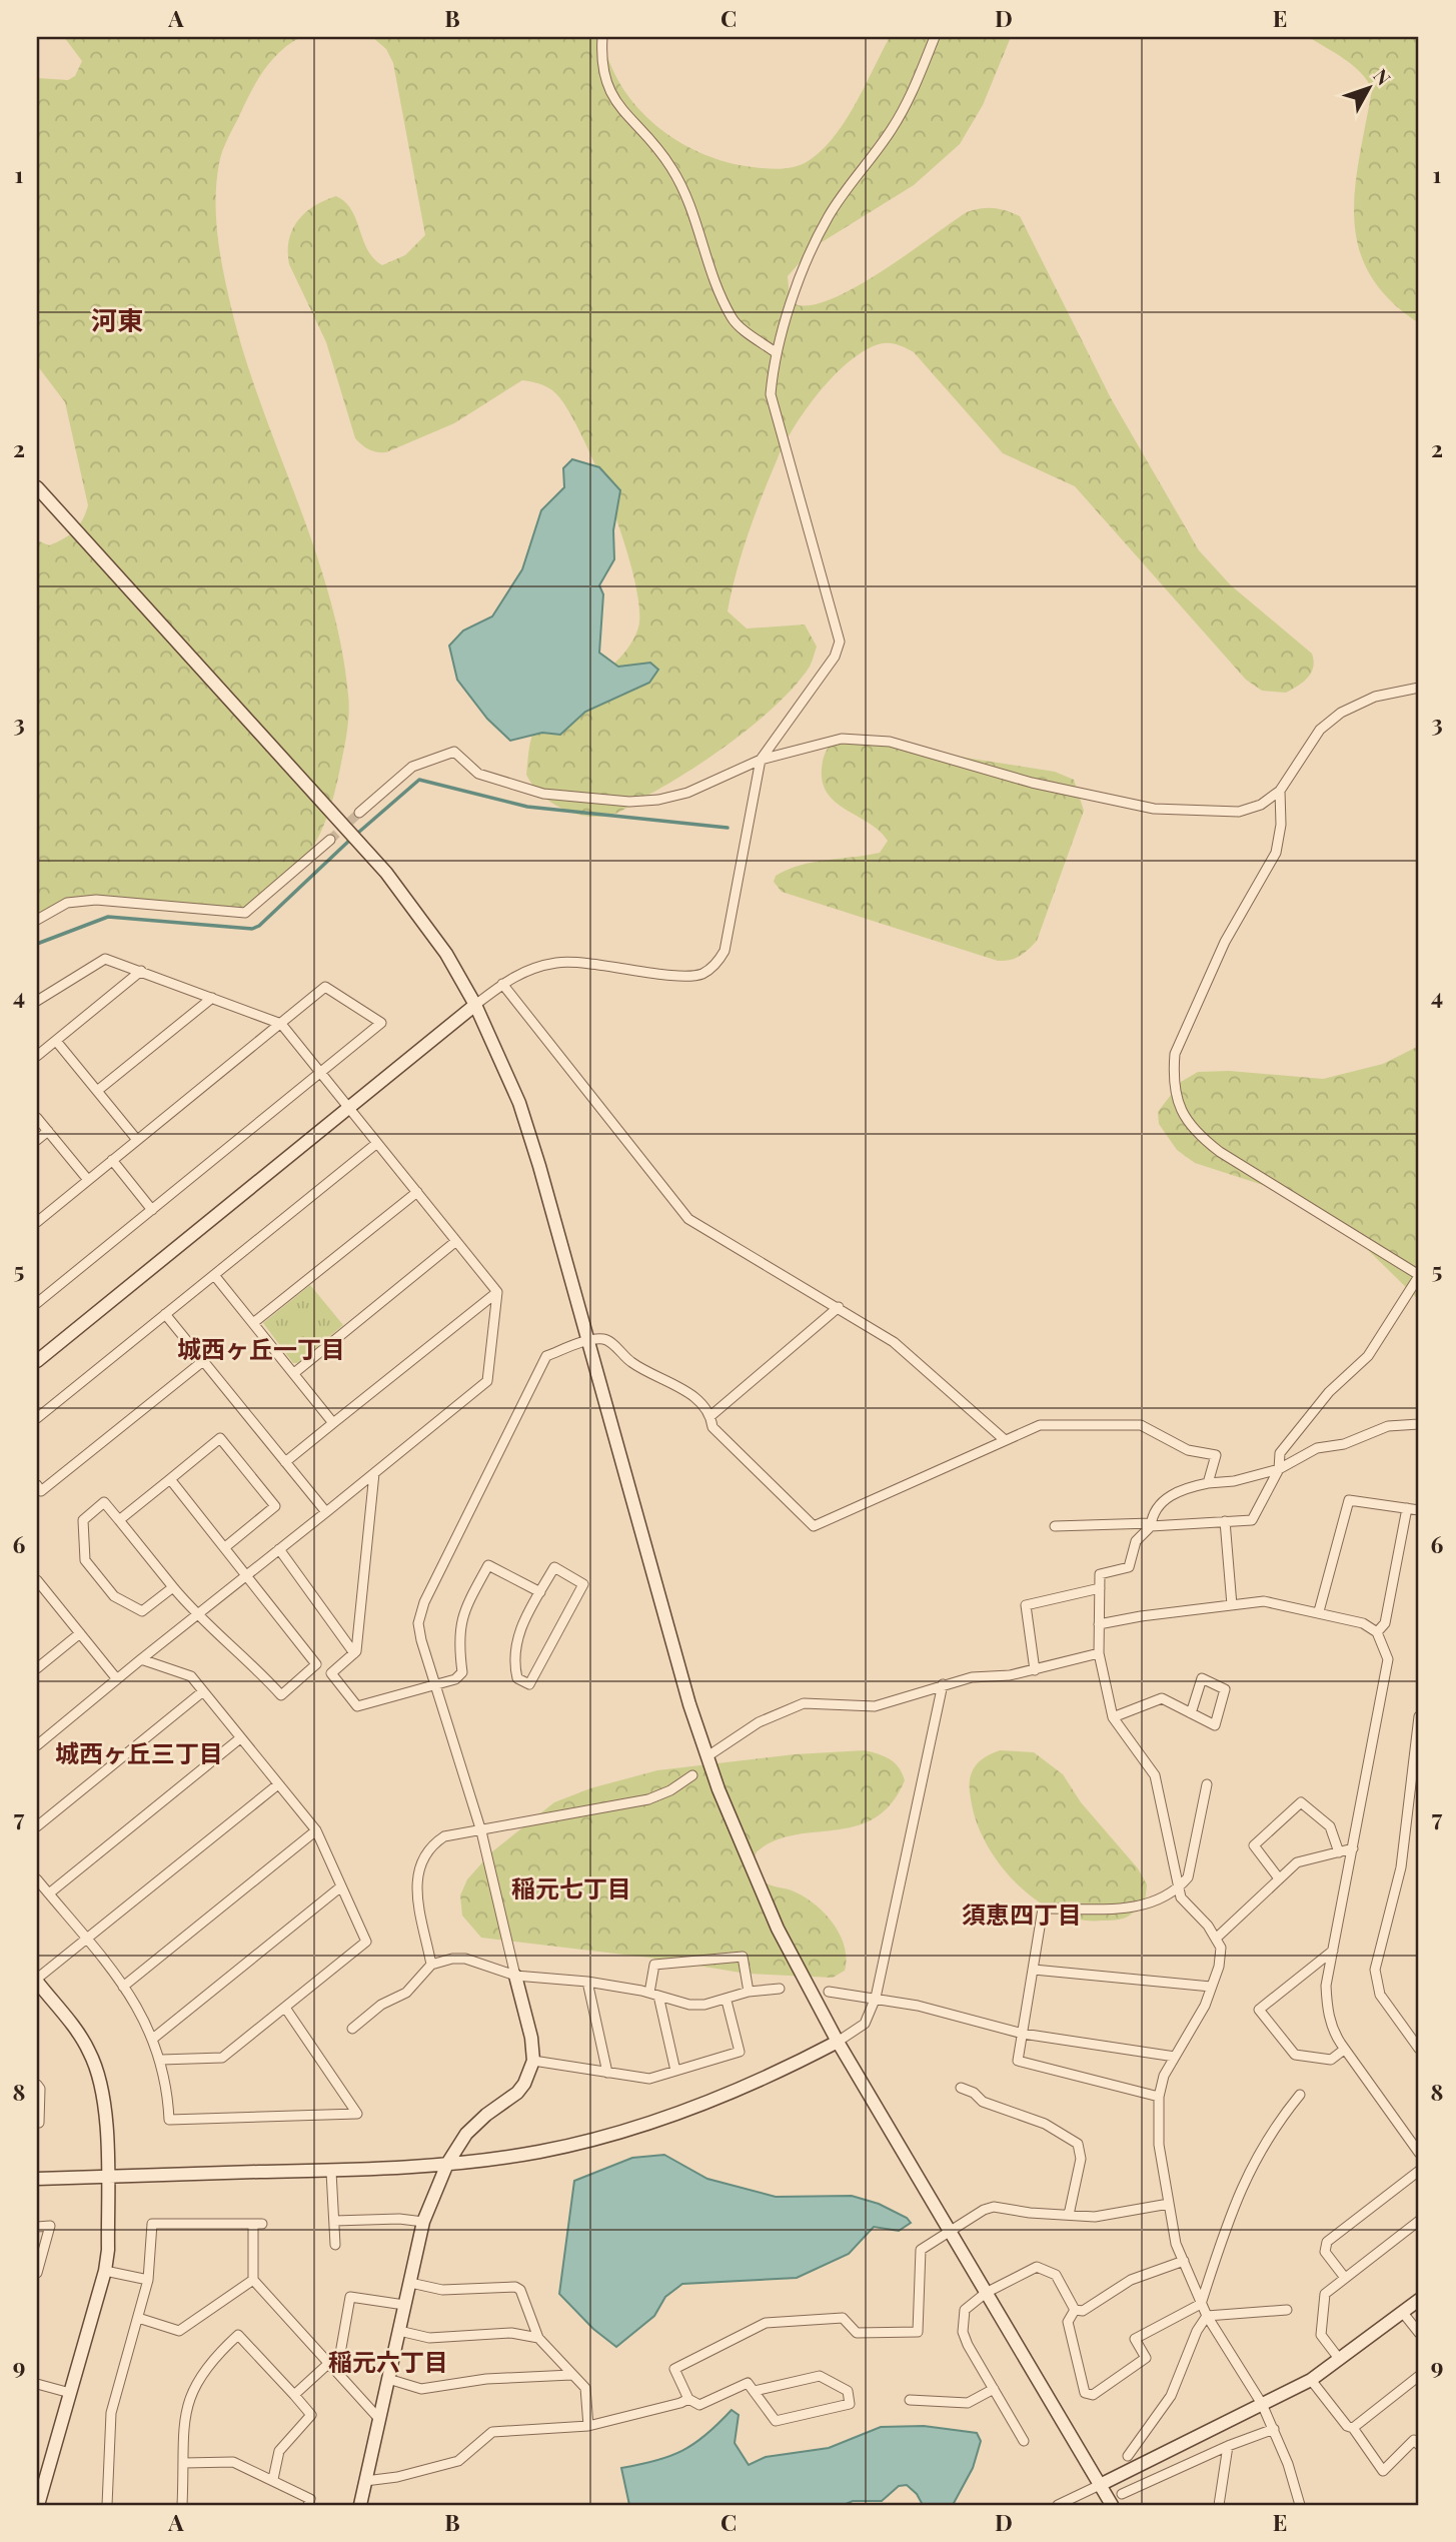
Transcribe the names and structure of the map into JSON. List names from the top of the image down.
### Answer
{
  "districts": [
    "河東",
    "城西ヶ丘一丁目",
    "城西ヶ丘三丁目",
    "稲元七丁目",
    "須恵四丁目",
    "稲元六丁目"
  ],
  "north": "top right",
  "grid": {
    "columns": [
      "A",
      "B",
      "C",
      "D",
      "E"
    ],
    "rows": [
      "1",
      "2",
      "3",
      "4",
      "5",
      "6",
      "7",
      "8",
      "9"
    ]
  }
}
